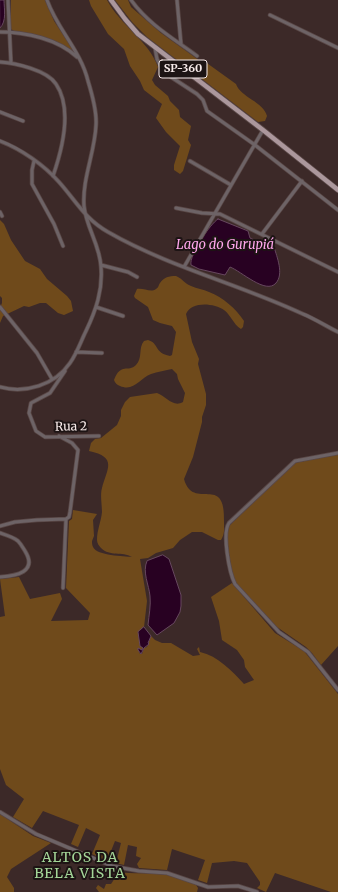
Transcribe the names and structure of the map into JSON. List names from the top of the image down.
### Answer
{
  "streets": {
    "main road": ["SP-360"],
    "street": ["Rua 2"]
  },
  "districts": ["ALTOS DA BELA VISTA"],
  "water": ["Lago do Gurupiá"]
}
